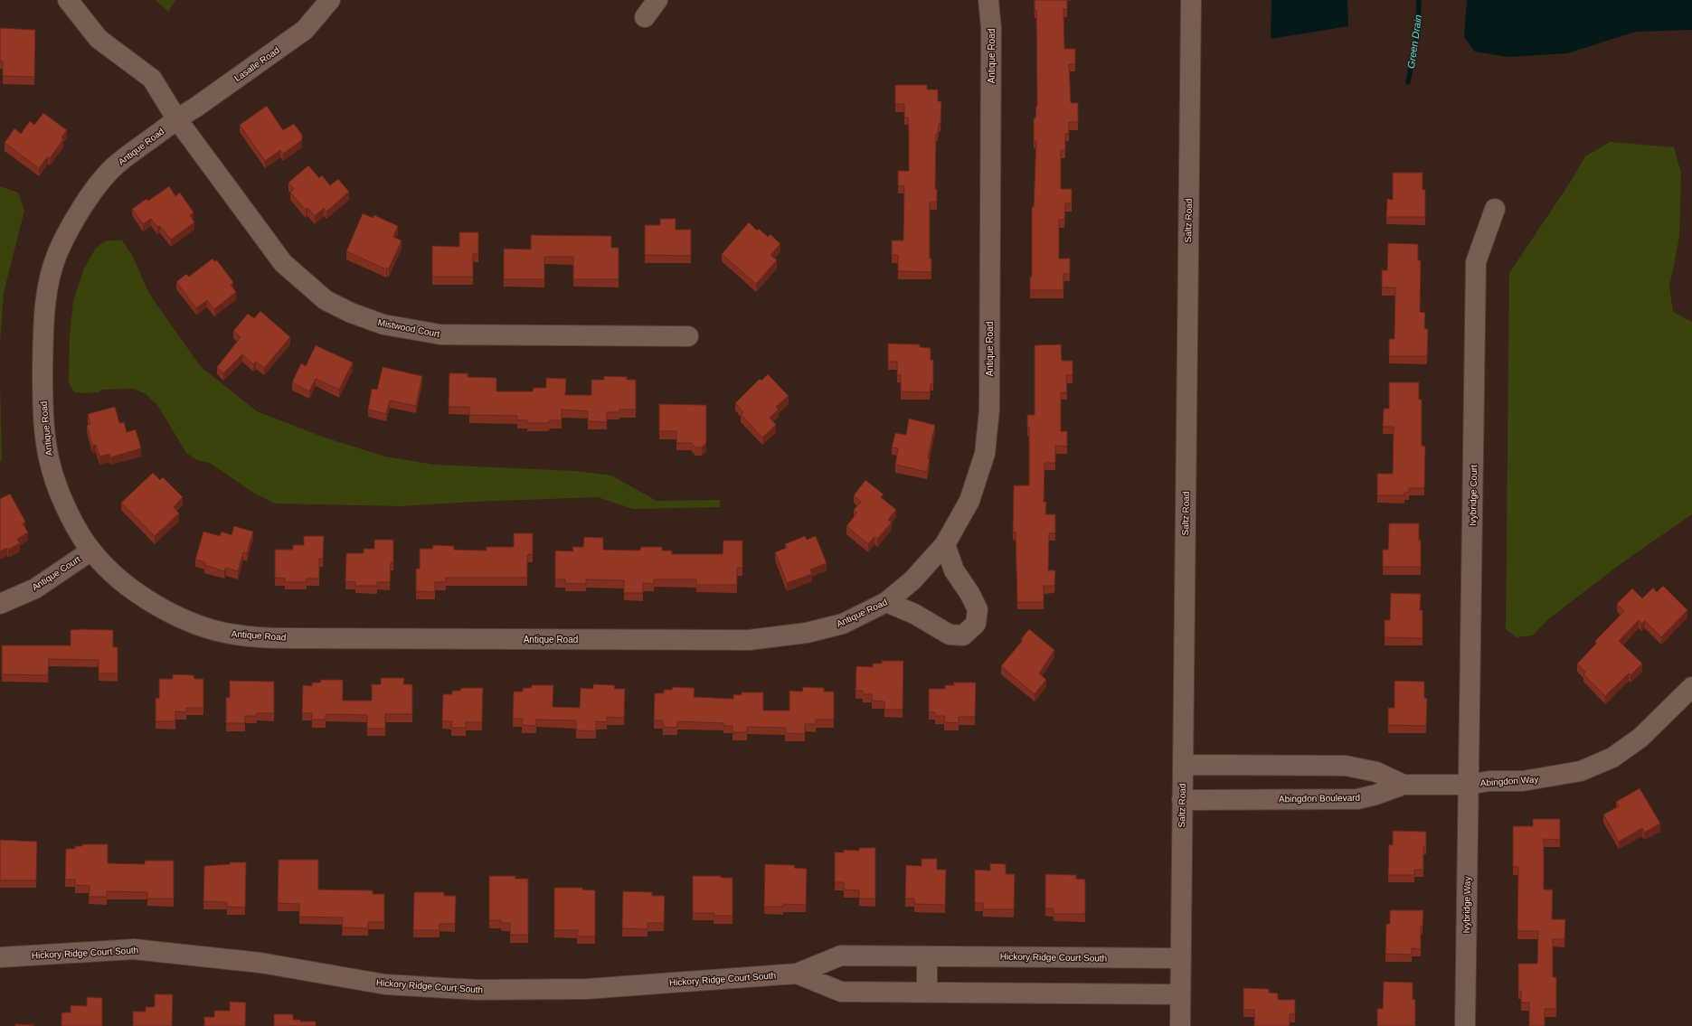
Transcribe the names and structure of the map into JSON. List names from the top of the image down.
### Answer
{
  "streets": {
    "street": [
      "Antique Road",
      "Lasalle Road",
      "Saltz Road",
      "Mistwood Court",
      "Ivybridge Court",
      "Antique Court",
      "Abingdon Way",
      "Abingdon Boulevard",
      "Ivybridge Way",
      "Hickory Ridge Court South"
    ]
  },
  "crossings": [
    ["Antique Road", "Lasalle Road"],
    ["Antique Road", "Mistwood Court"],
    ["Antique Road", "Antique Court"],
    ["Lasalle Road", "Mistwood Court"],
    ["Saltz Road", "Abingdon Boulevard"],
    ["Saltz Road", "Hickory Ridge Court South"],
    ["Ivybridge Court", "Abingdon Way"],
    ["Ivybridge Court", "Ivybridge Way"],
    ["Abingdon Way", "Abingdon Boulevard"],
    ["Abingdon Way", "Ivybridge Way"]
  ],
  "water": ["Green Drain"]
}
